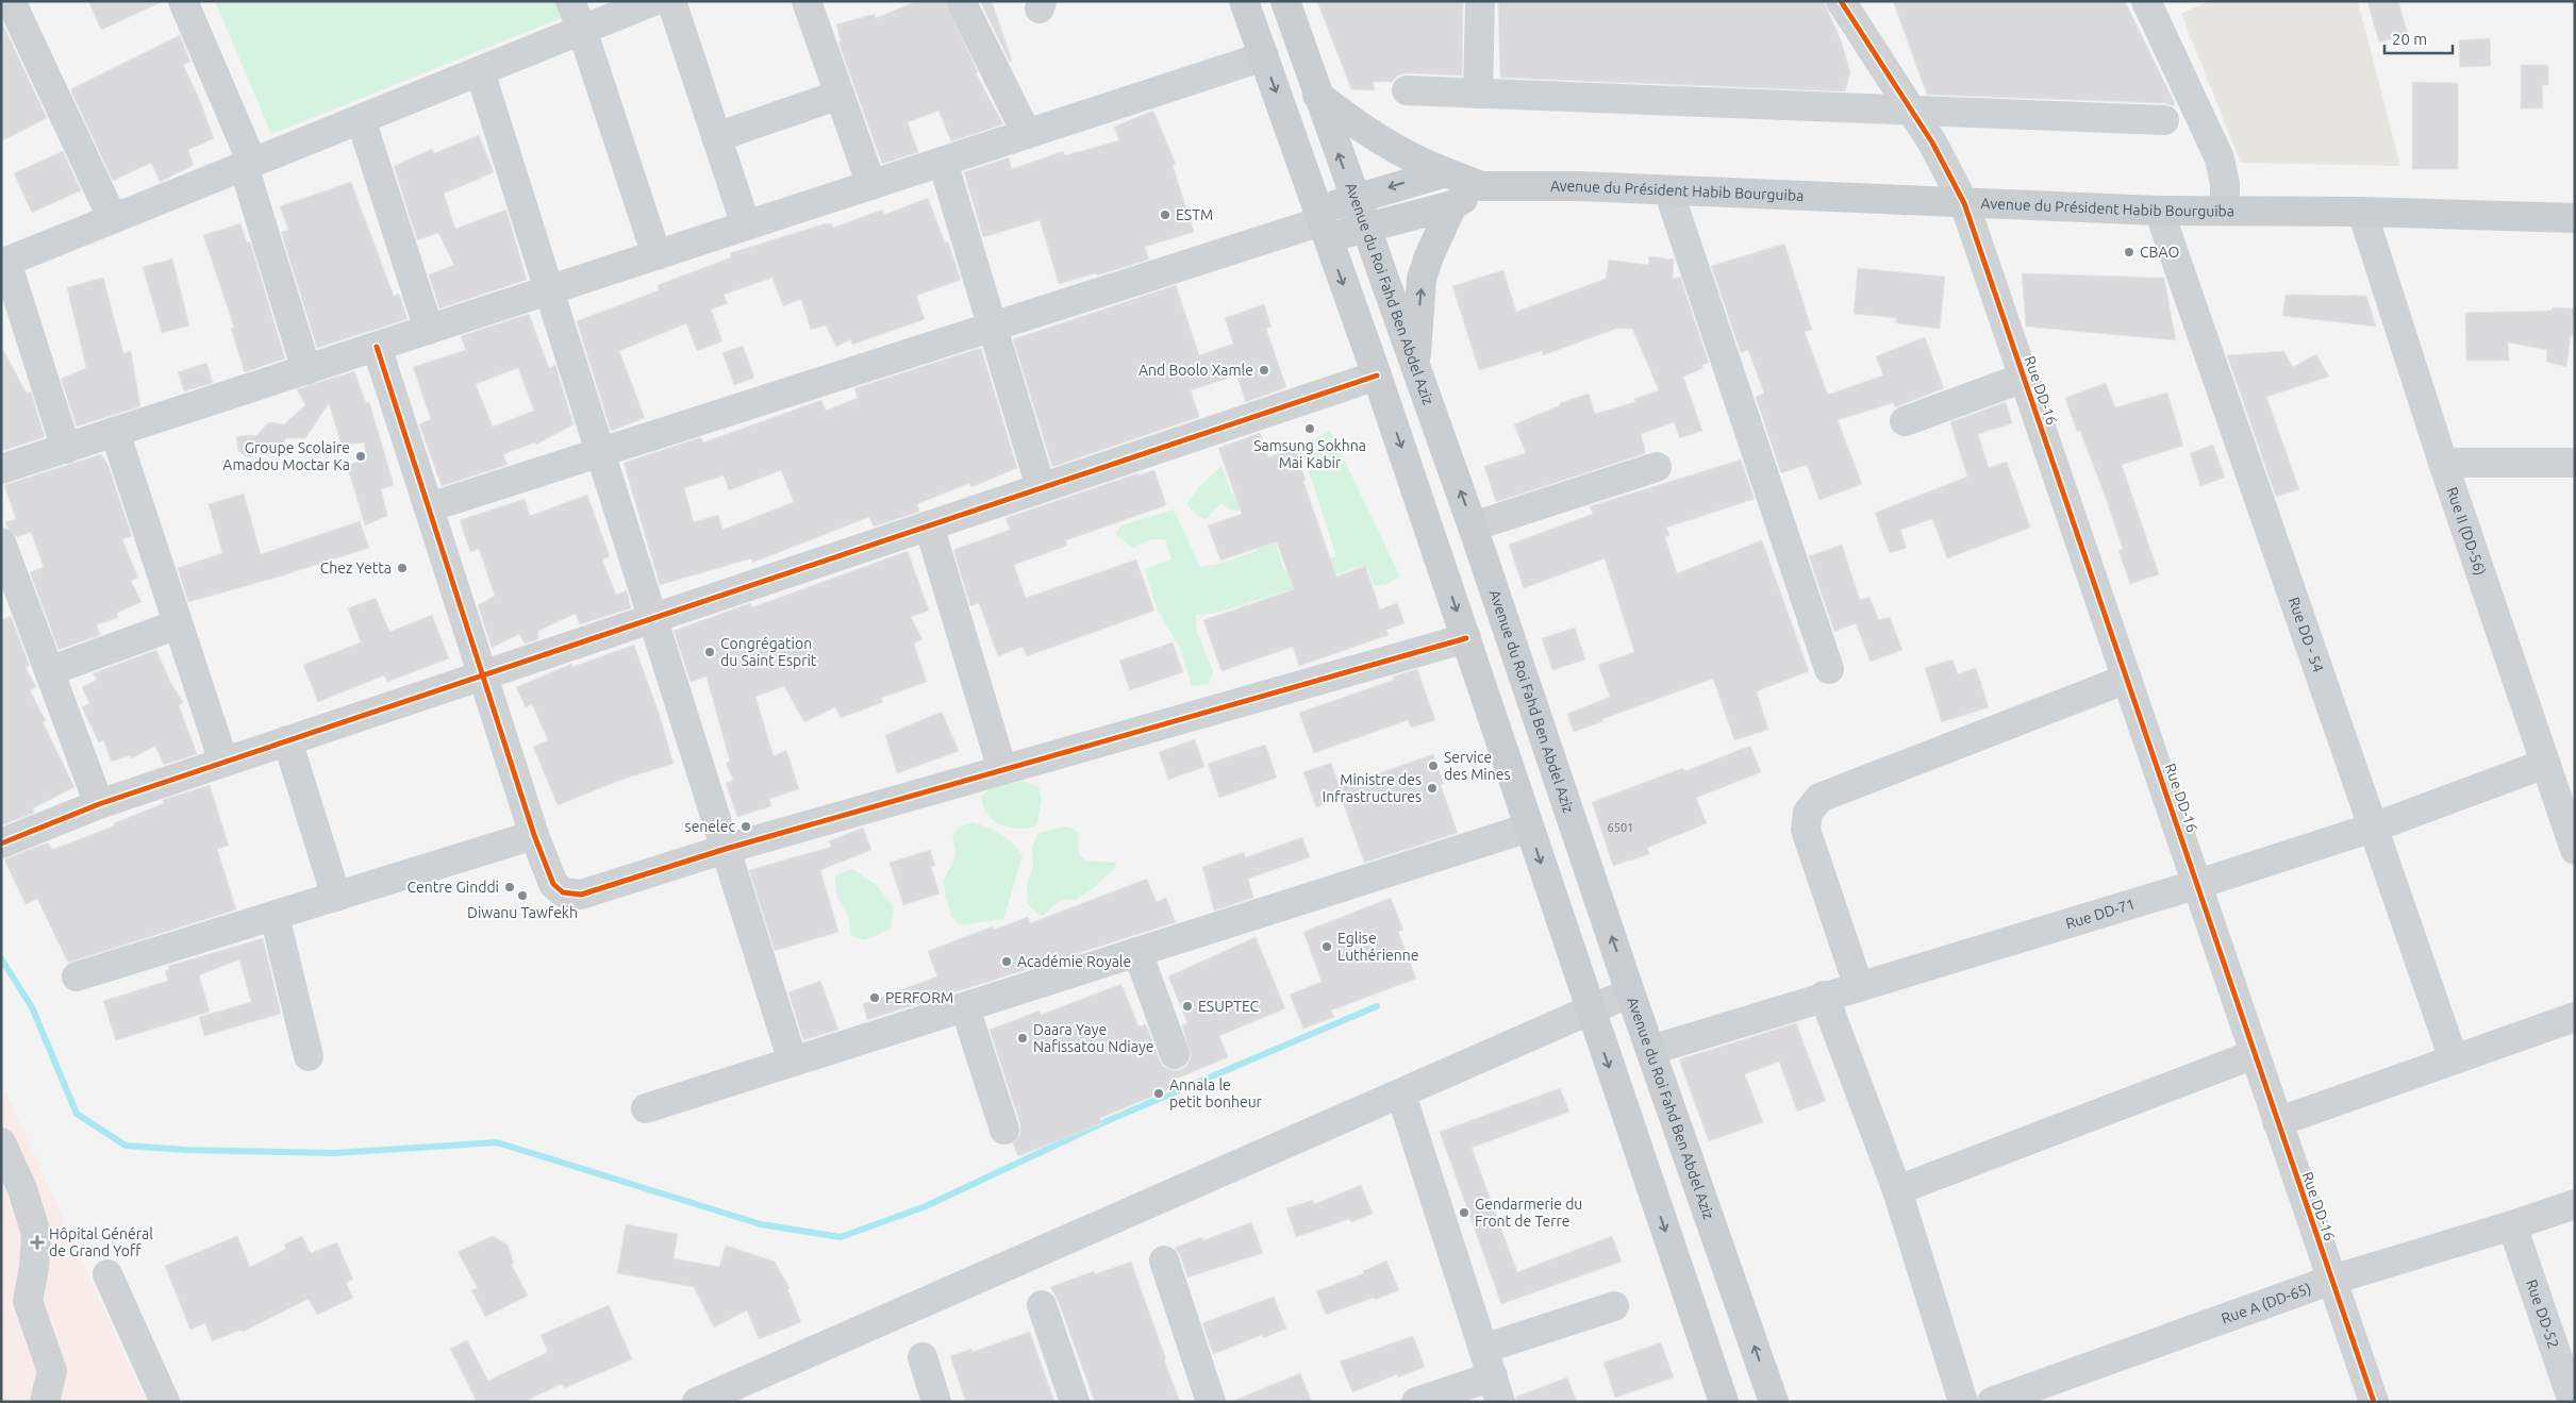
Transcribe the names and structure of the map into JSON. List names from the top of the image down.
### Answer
{
  "streets": {
    "main road": ["Avenue du Président Habib Bourguiba", "Avenue du Roi Fahd Ben Abdel Aziz"],
    "street": [
      "Rue DD-16",
      "Rue II (DD-56)",
      "Rue DD - 54",
      "Rue DD-71",
      "Rue A (DD-65)",
      "Rue DD-52"
    ]
  },
  "crossings": [
    ["Avenue du Président Habib Bourguiba", "Rue DD-16"],
    ["Avenue du Président Habib Bourguiba", "Rue II (DD-56)"],
    ["Avenue du Président Habib Bourguiba", "Rue DD - 54"],
    ["Avenue du Roi Fahd Ben Abdel Aziz", "Rue DD-71"],
    ["Rue DD-16", "Rue DD-71"],
    ["Rue DD-16", "Rue A (DD-65)"],
    ["Rue II (DD-56)", "Rue DD-71"],
    ["Rue DD - 54", "Rue DD-71"],
    ["Rue A (DD-65)", "Rue DD-52"]
  ],
  "places": {
    "other": [
      "ESTM",
      "CBAO",
      "And Boolo Xamle",
      "Samsung Sokhna Mai Kabir",
      "Groupe Scolaire Amadou Moctar Ka",
      "Chez Yetta",
      "Congrégation du Saint Esprit",
      "Service des Mines",
      "Ministre des Infrastructures",
      "senelec",
      "Centre Ginddi",
      "Diwanu Tawfekh",
      "Eglise Luthérienne",
      "Académie Royale",
      "PERFORM",
      "ESUPTEC",
      "Daara Yaye Nafissatou Ndiaye",
      "Annala le petit bonheur",
      "Gendarmerie du Front de Terre"
    ],
    "health": ["Hôpital Général de Grand Yoff"]
  },
  "house_numbers": ["6501"],
  "scale_bar": "20 m"
}
